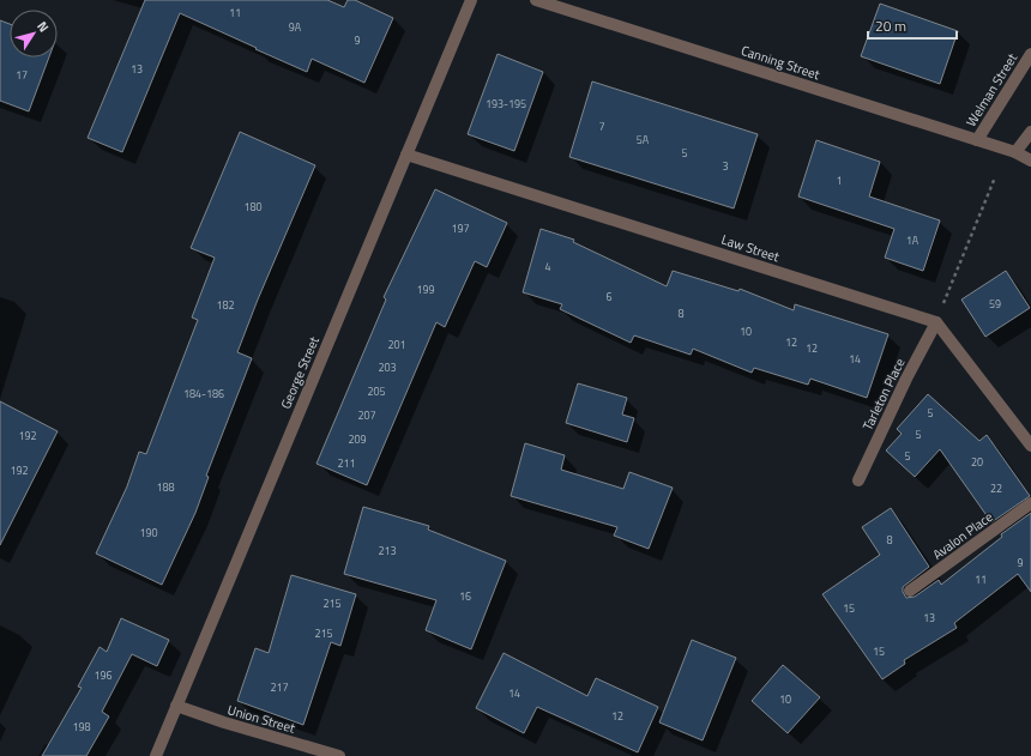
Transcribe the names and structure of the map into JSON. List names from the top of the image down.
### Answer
{
  "streets": {
    "street": [
      "Canning Street",
      "Welman Street",
      "Law Street",
      "George Street",
      "Tarleton Place",
      "Avalon Place",
      "Union Street"
    ]
  },
  "crossings": [
    ["Canning Street", "Welman Street"],
    ["Law Street", "George Street"],
    ["Law Street", "Tarleton Place"],
    ["George Street", "Union Street"]
  ],
  "house_numbers": [
    "11",
    "9A",
    "9",
    "13",
    "17",
    "193-195",
    "7",
    "5A",
    "5",
    "3",
    "1",
    "180",
    "197",
    "1A",
    "4",
    "199",
    "6",
    "59",
    "182",
    "8",
    "10",
    "12",
    "201",
    "12",
    "14",
    "203",
    "205",
    "184-186",
    "5",
    "207",
    "5",
    "192",
    "209",
    "5",
    "20",
    "211",
    "192",
    "188",
    "22",
    "190",
    "8",
    "213",
    "9",
    "11",
    "16",
    "215",
    "15",
    "13",
    "215",
    "15",
    "196",
    "217",
    "14",
    "10",
    "12",
    "198"
  ],
  "scale_bar": "20 m",
  "north": "top right"
}
